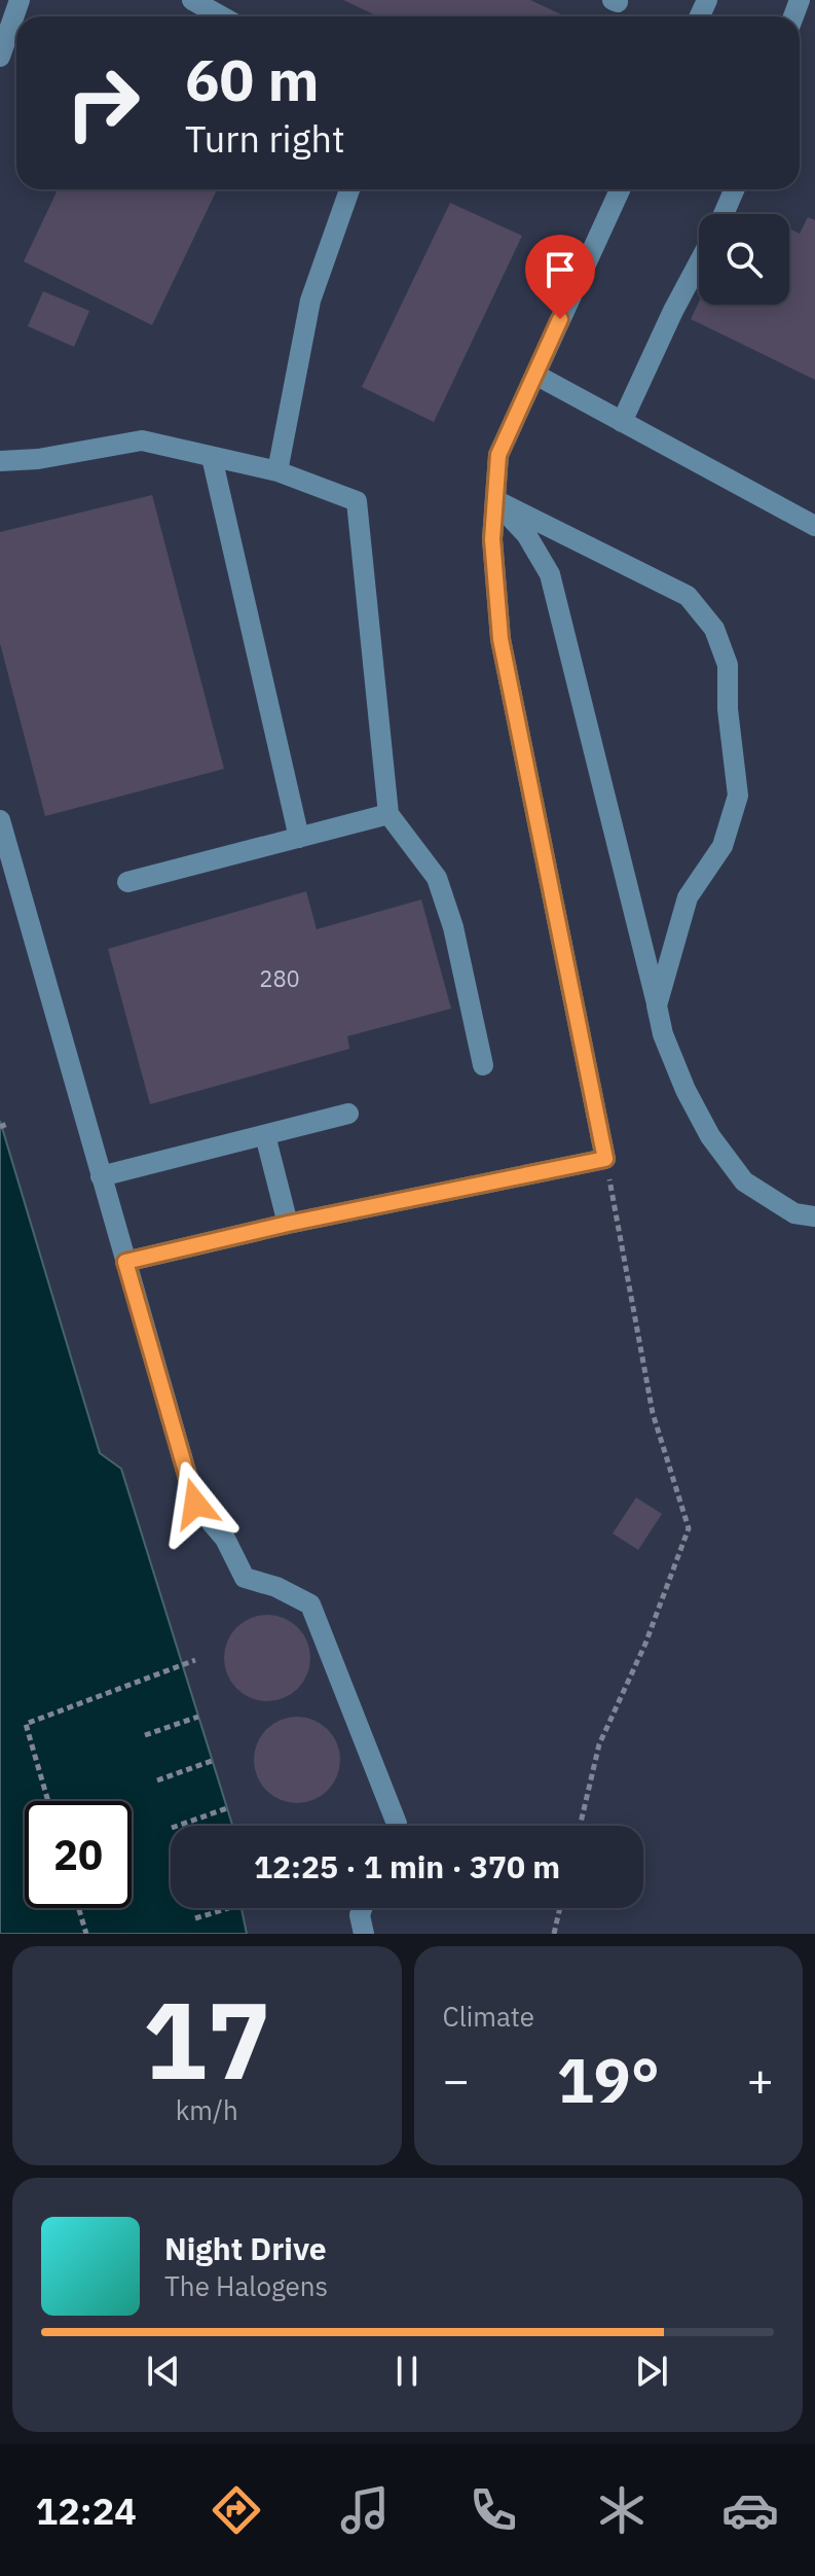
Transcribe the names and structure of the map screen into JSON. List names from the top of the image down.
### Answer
{
  "house_numbers": ["280"],
  "page": {
    "turn": ["60 m", "Turn right"],
    "limit": "20",
    "trip": "12:25 · 1 min · 370 m",
    "tile": [
      ["17", "km/h"],
      "Climate"
    ],
    "heat": ["−", "19°", "+"],
    "song": ["Night Drive", "The Halogens"],
    "tabs": "12:24"
  }
}
